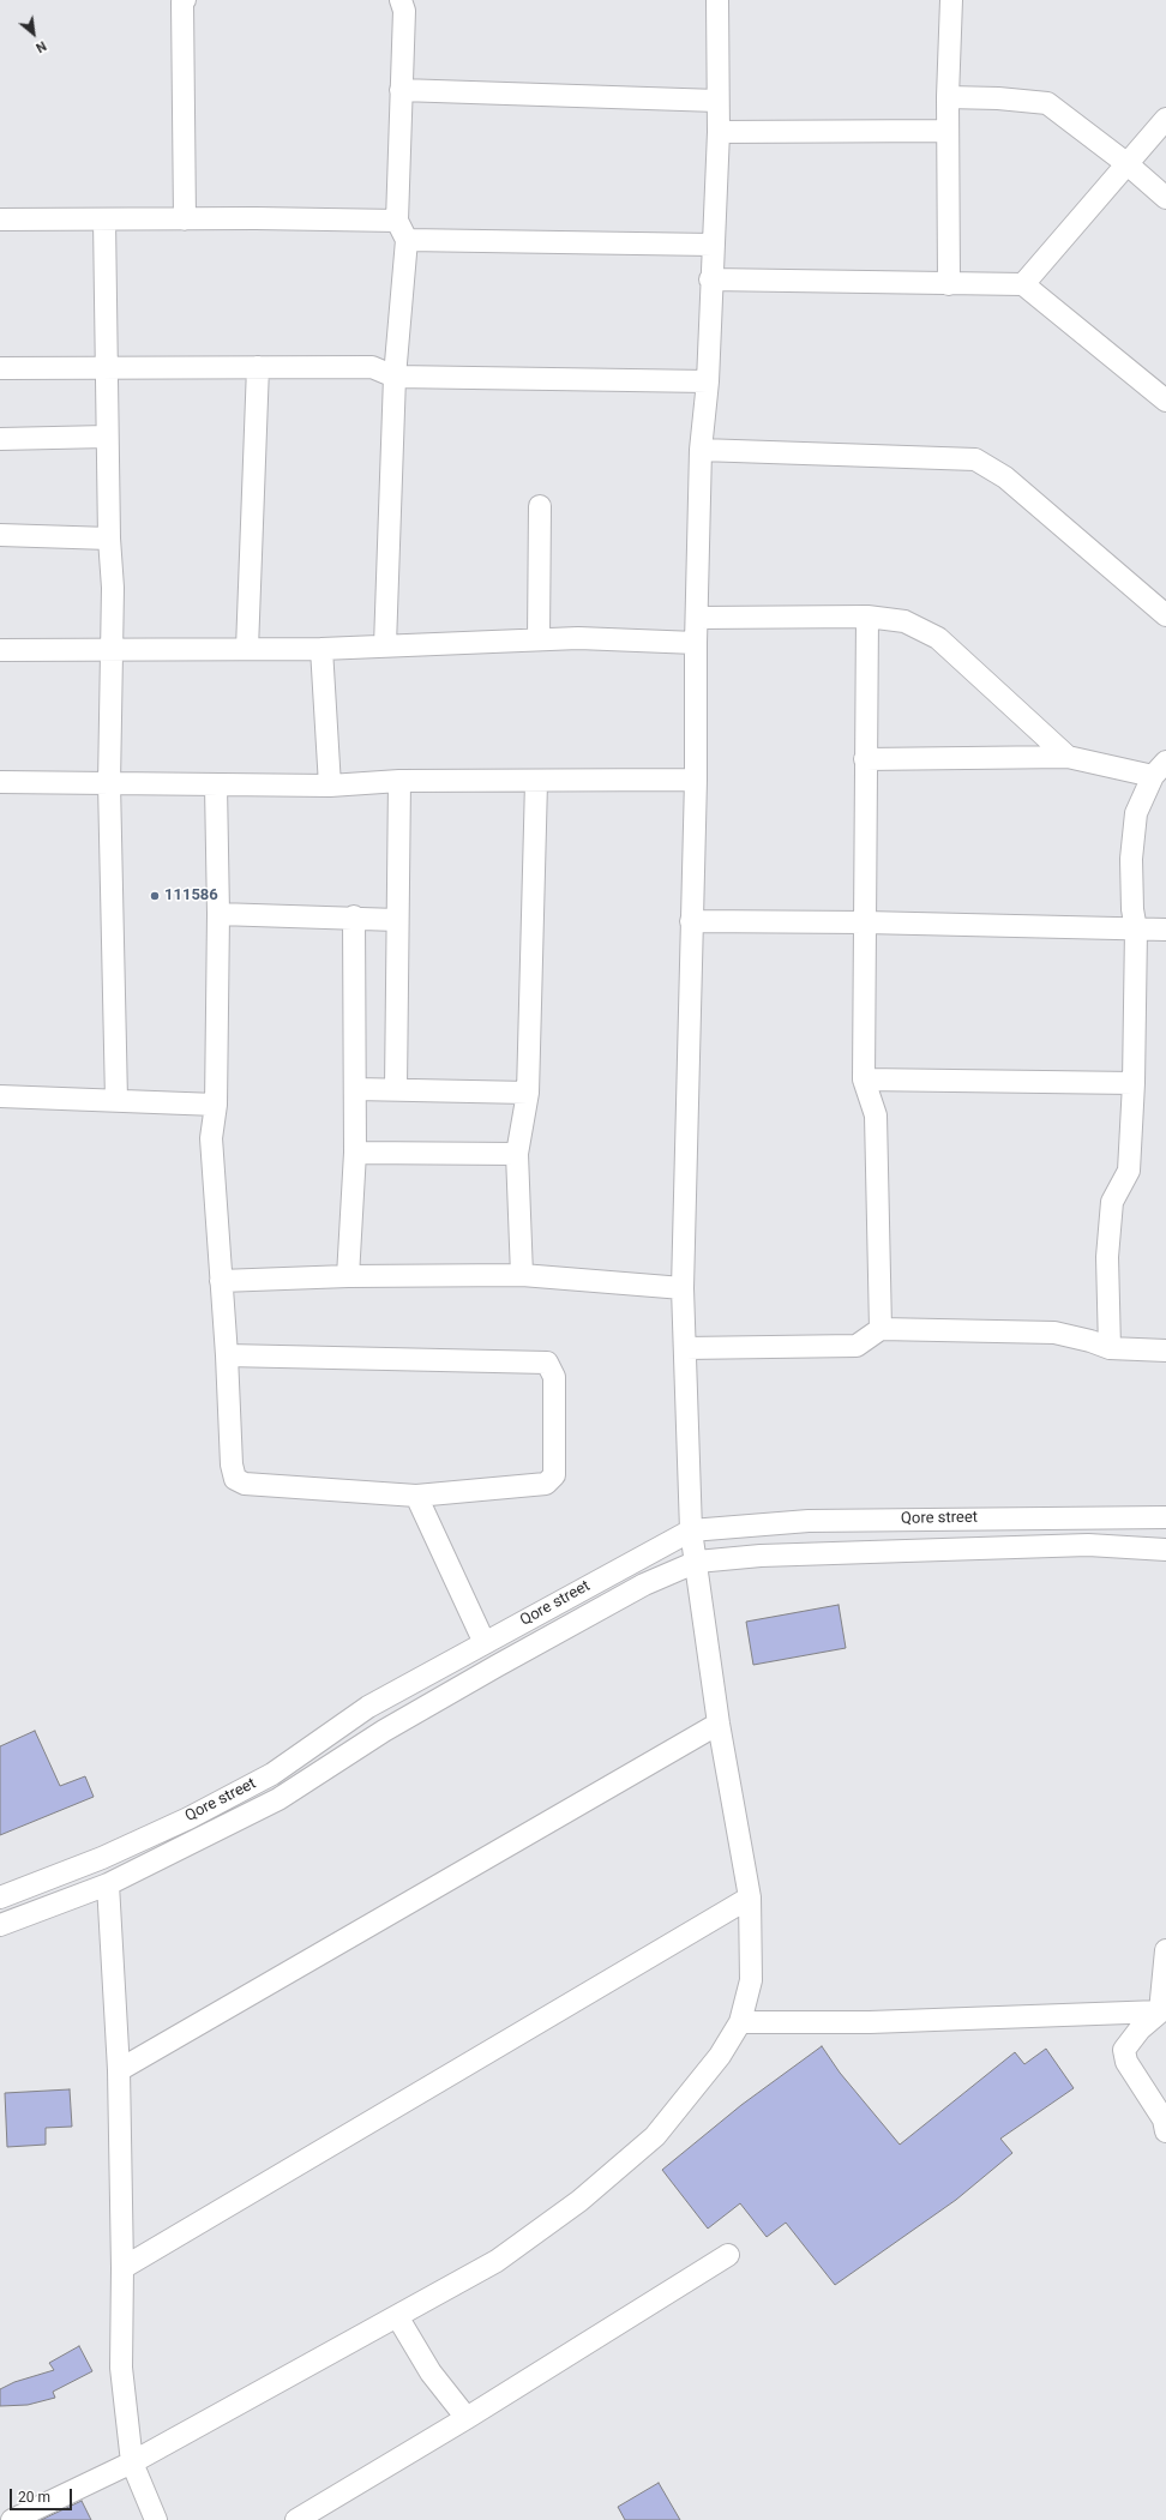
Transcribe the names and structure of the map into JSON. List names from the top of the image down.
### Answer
{
  "streets": {
    "street": ["Qore street"]
  },
  "places": ["111586"],
  "scale_bar": "20 m",
  "north": "bottom right"
}
